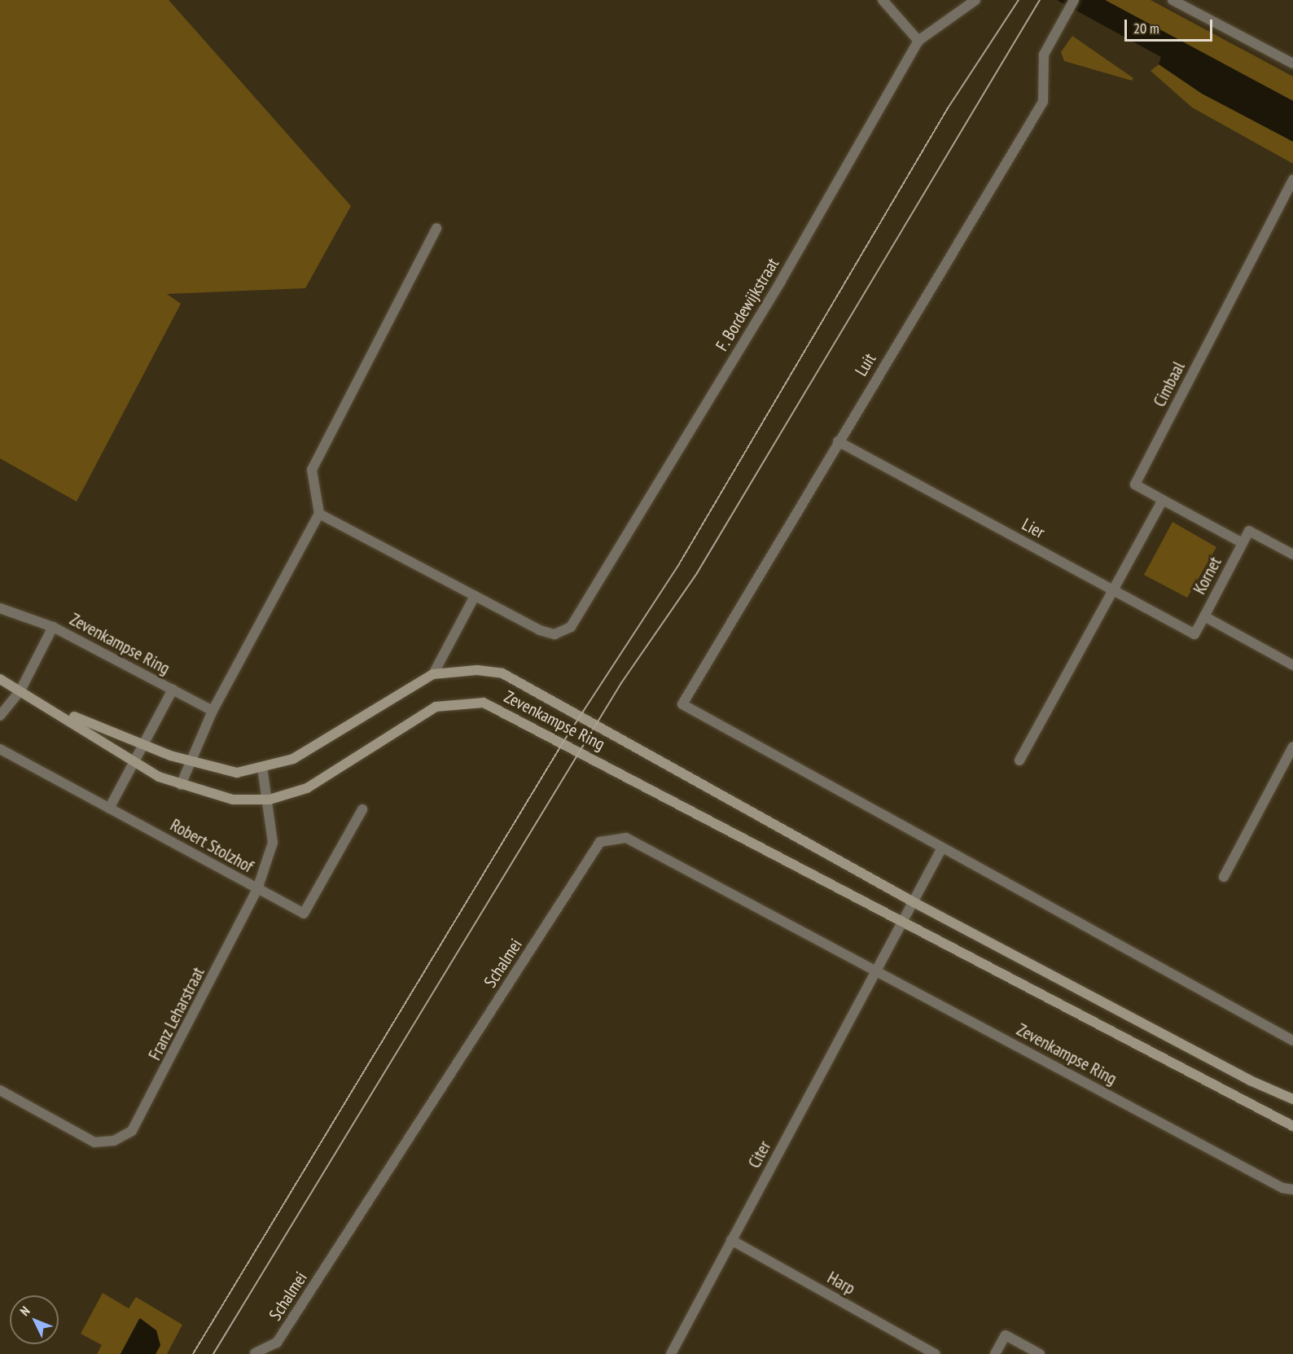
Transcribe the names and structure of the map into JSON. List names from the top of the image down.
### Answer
{
  "streets": {
    "street": [
      "F. Bordewijkstraat",
      "Luit",
      "Cimbaal",
      "Lier",
      "Kornet",
      "Zevenkampse Ring",
      "Robert Stolzhof",
      "Schalmei",
      "Franz Leharstraat",
      "Citer",
      "Harp"
    ]
  },
  "crossings": [
    ["Luit", "Lier"],
    ["Lier", "Kornet"],
    ["Zevenkampse Ring", "Robert Stolzhof"],
    ["Zevenkampse Ring", "Schalmei"],
    ["Zevenkampse Ring", "Franz Leharstraat"],
    ["Zevenkampse Ring", "Citer"],
    ["Robert Stolzhof", "Franz Leharstraat"],
    ["Schalmei", "Citer"],
    ["Citer", "Harp"]
  ],
  "scale_bar": "20 m",
  "north": "top left"
}
